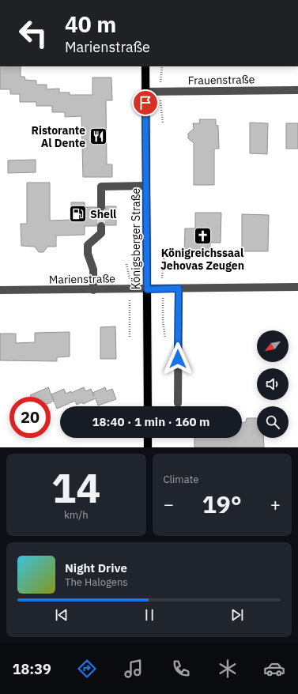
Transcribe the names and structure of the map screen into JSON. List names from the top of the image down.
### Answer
{
  "streets": {
    "main road": ["Königsberger Straße"],
    "street": ["Frauenstraße", "Marienstraße"]
  },
  "crossings": [
    ["Frauenstraße", "Königsberger Straße"],
    ["Königsberger Straße", "Marienstraße"]
  ],
  "places": {
    "restaurant": ["Ristorante Al Dente"],
    "fuel station": ["Shell"],
    "church": ["Königreichssaal Jehovas Zeugen"]
  },
  "north": "bottom left",
  "page": {
    "turn": ["40 m", "Marienstraße"],
    "limit": "20",
    "trip": "18:40 · 1 min · 160 m",
    "tile": [
      ["14", "km/h"],
      "Climate"
    ],
    "heat": ["−", "19°", "+"],
    "song": ["Night Drive", "The Halogens"],
    "tabs": "18:39"
  }
}
